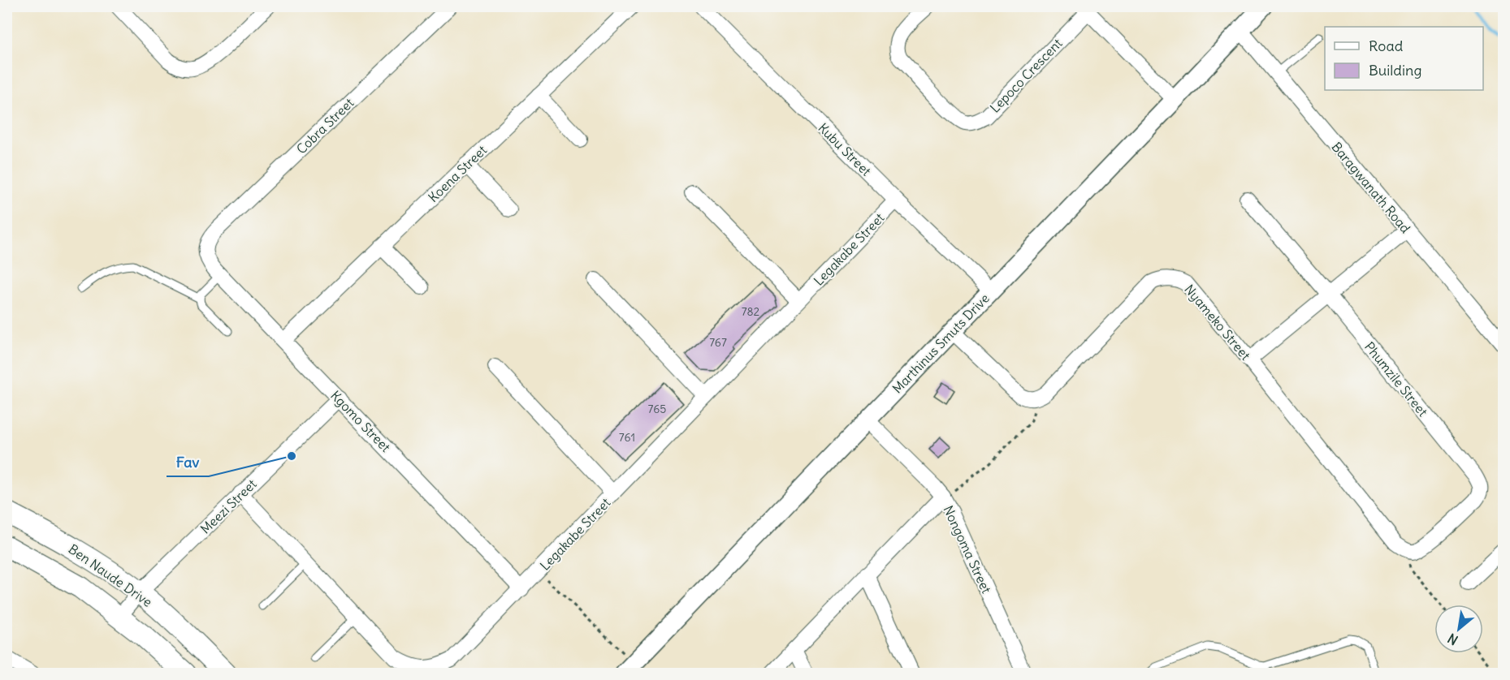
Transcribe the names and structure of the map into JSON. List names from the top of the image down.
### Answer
{
  "streets": {
    "main road": ["Ben Naude Drive"],
    "street": [
      "Lepoco Crescent",
      "Cobra Street",
      "Kubu Street",
      "Koena Street",
      "Baragwanath Road",
      "Legakabe Street",
      "Nyameko Street",
      "Marthinus Smuts Drive",
      "Phumzile Street",
      "Kgomo Street",
      "Meezi Street",
      "Nongoma Street"
    ]
  },
  "crossings": [
    ["Cobra Street", "Kgomo Street"],
    ["Kubu Street", "Legakabe Street"],
    ["Kubu Street", "Marthinus Smuts Drive"],
    ["Koena Street", "Kgomo Street"],
    ["Baragwanath Road", "Marthinus Smuts Drive"],
    ["Legakabe Street", "Kgomo Street"],
    ["Legakabe Street", "Meezi Street"],
    ["Nyameko Street", "Phumzile Street"],
    ["Marthinus Smuts Drive", "Nongoma Street"],
    ["Kgomo Street", "Meezi Street"],
    ["Meezi Street", "Ben Naude Drive"]
  ],
  "places": ["Fav"],
  "house_numbers": [
    "782",
    "767",
    "765",
    "761"
  ],
  "legend": ["Road", "Building"],
  "north": "bottom left"
}
